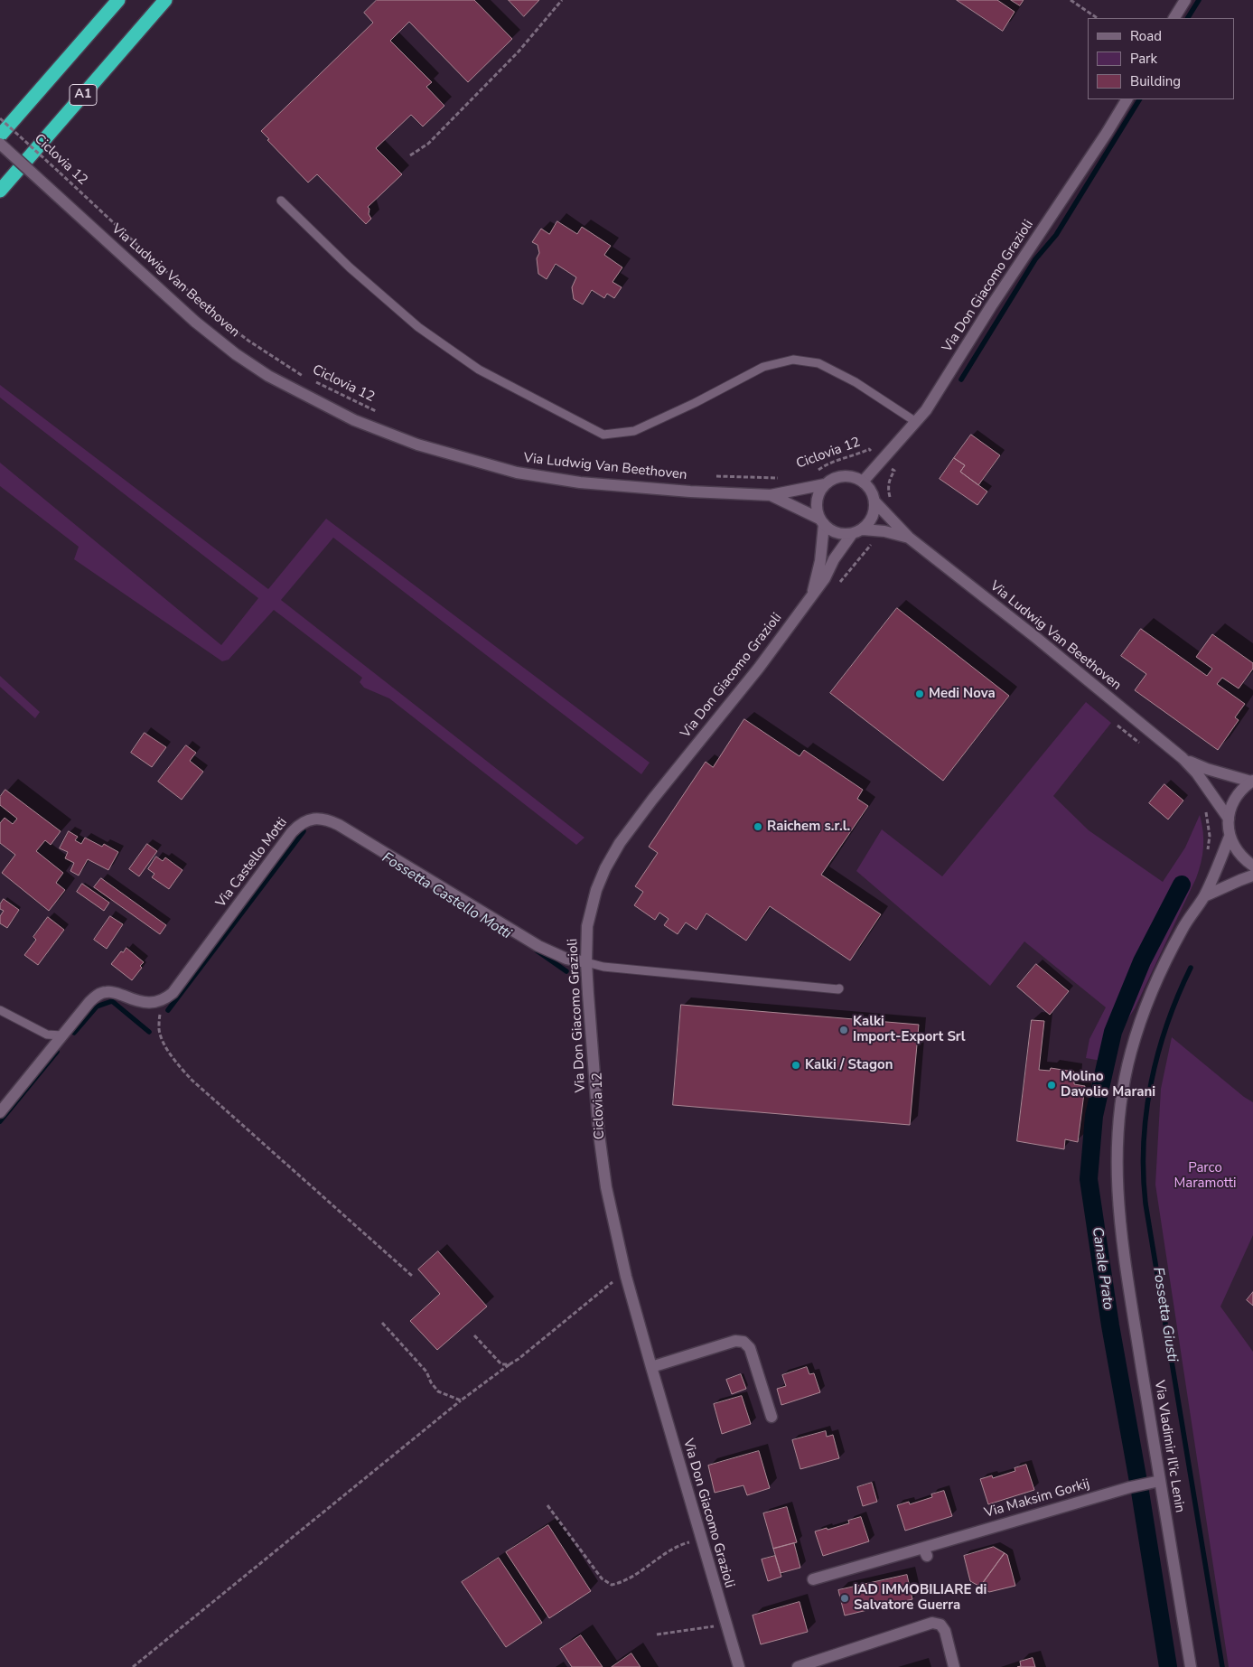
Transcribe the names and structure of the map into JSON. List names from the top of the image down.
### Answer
{
  "streets": {
    "highway": ["A1"],
    "street": [
      "Via Ludwig Van Beethoven",
      "Via Don Giacomo Grazioli",
      "Via Castello Motti",
      "Via Vladimir Il'ic Lenin",
      "Via Maksim Gorkij"
    ],
    "path": ["Ciclovia 12"]
  },
  "crossings": [
    ["Ciclovia 12", "Via Don Giacomo Grazioli"],
    ["Via Ludwig Van Beethoven", "Via Don Giacomo Grazioli"],
    ["Via Ludwig Van Beethoven", "Via Vladimir Il'ic Lenin"],
    ["Via Don Giacomo Grazioli", "Via Castello Motti"],
    ["Via Vladimir Il'ic Lenin", "Via Maksim Gorkij"]
  ],
  "water": ["Fossetta Castello Motti", "Canale Prato", "Fossetta Giusti"],
  "parks": ["Parco Maramotti"],
  "places": [
    "Medi Nova",
    "Raichem s.r.l.",
    "Kalki Import-Export Srl",
    "Kalki / Stagon",
    "Molino Davolio Marani",
    "IAD IMMOBILIARE di Salvatore Guerra"
  ],
  "legend": ["Road", "Park", "Building"]
}
